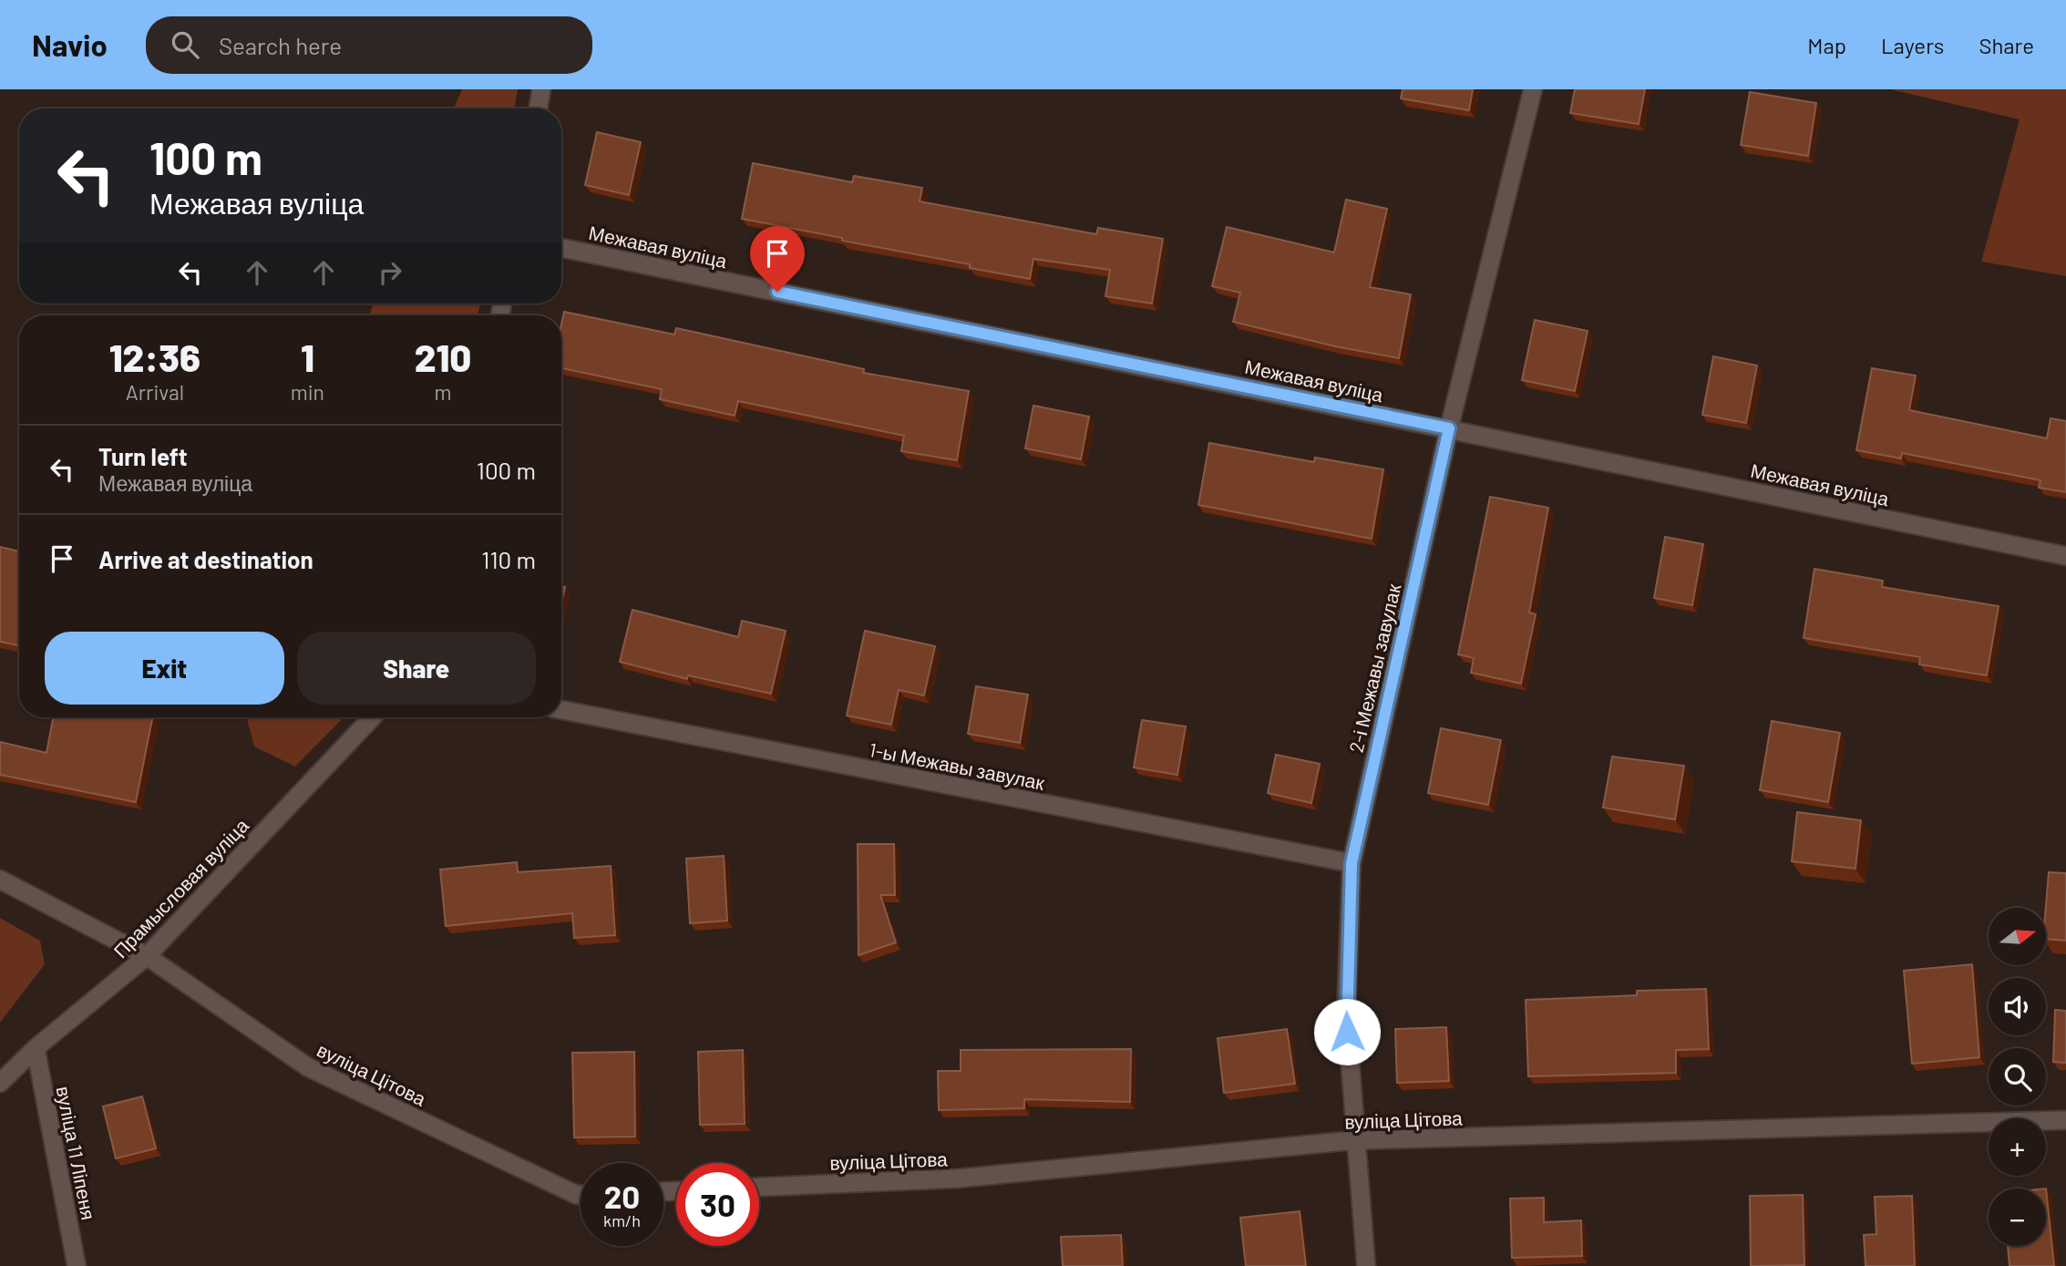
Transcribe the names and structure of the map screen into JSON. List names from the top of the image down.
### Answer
{
  "streets": {
    "street": [
      "Межавая вуліца",
      "2-і Межавы завулак",
      "1-ы Межавы завулак",
      "Прамысловая вуліца",
      "вуліца Цітова",
      "вуліца 11 Ліпеня"
    ]
  },
  "crossings": [
    ["Межавая вуліца", "2-і Межавы завулак"],
    ["2-і Межавы завулак", "1-ы Межавы завулак"],
    ["2-і Межавы завулак", "вуліца Цітова"],
    ["Прамысловая вуліца", "вуліца Цітова"],
    ["Прамысловая вуліца", "вуліца 11 Ліпеня"]
  ],
  "north": "right",
  "page": {
    "header": "Navio",
    "search": "Search here",
    "nav": ["Map", "Layers", "Share"],
    "turn": ["100 m", "Межавая вуліца"],
    "eta": [
      "12:36",
      "Arrival",
      "1",
      "min",
      "210",
      "m"
    ],
    "list": [
      {
        "name": "Turn left",
        "note": "Межавая вуліца",
        "value": "100 m"
      },
      {
        "name": "Arrive at destination",
        "value": "110 m"
      }
    ],
    "buttons": ["Exit", "Share"],
    "map_buttons": ["+", "−"],
    "speed": "20 km/h",
    "limit": "30"
  }
}
